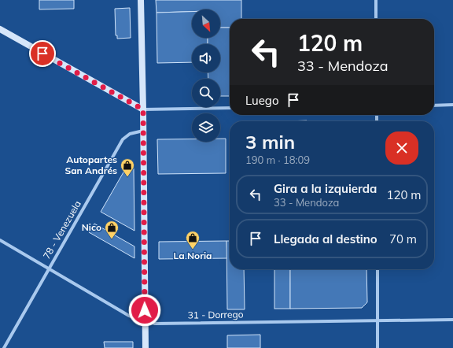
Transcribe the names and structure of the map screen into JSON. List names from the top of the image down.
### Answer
{
  "streets": {
    "street": ["78 - Venezuela", "31 - Dorrego"]
  },
  "crossings": [
    ["78 - Venezuela", "31 - Dorrego"]
  ],
  "places": {
    "shop": ["Autopartes San Andrés", "Nico", "La Noria"]
  },
  "north": "bottom right",
  "page": {
    "turn": ["120 m", "33 - Mendoza"],
    "then": "Luego",
    "heading": ["3 min", "190 m · 18:09"],
    "list": [
      {
        "name": "Gira a la izquierda",
        "note": "33 - Mendoza",
        "value": "120 m"
      },
      {
        "name": "Llegada al destino",
        "value": "70 m"
      }
    ]
  }
}
